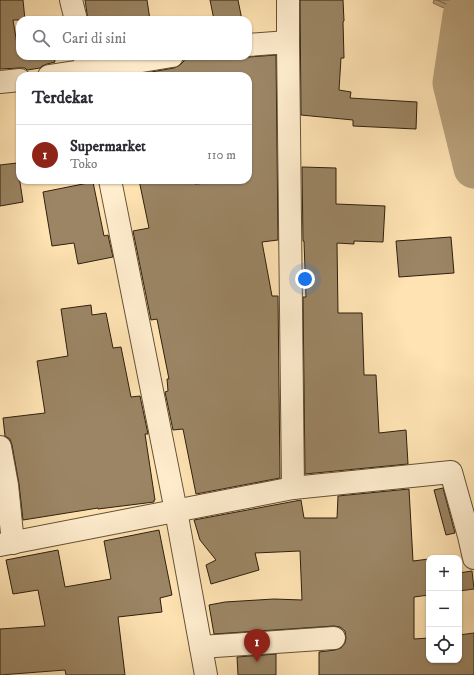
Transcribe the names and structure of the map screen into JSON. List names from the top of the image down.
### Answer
{
  "page": {
    "search": "Cari di sini",
    "heading": "Terdekat",
    "list": [
      {
        "mark": "1",
        "name": "Supermarket",
        "note": "Toko",
        "value": "110 m"
      }
    ],
    "map_buttons": ["+", "−"],
    "pins": "1"
  }
}
